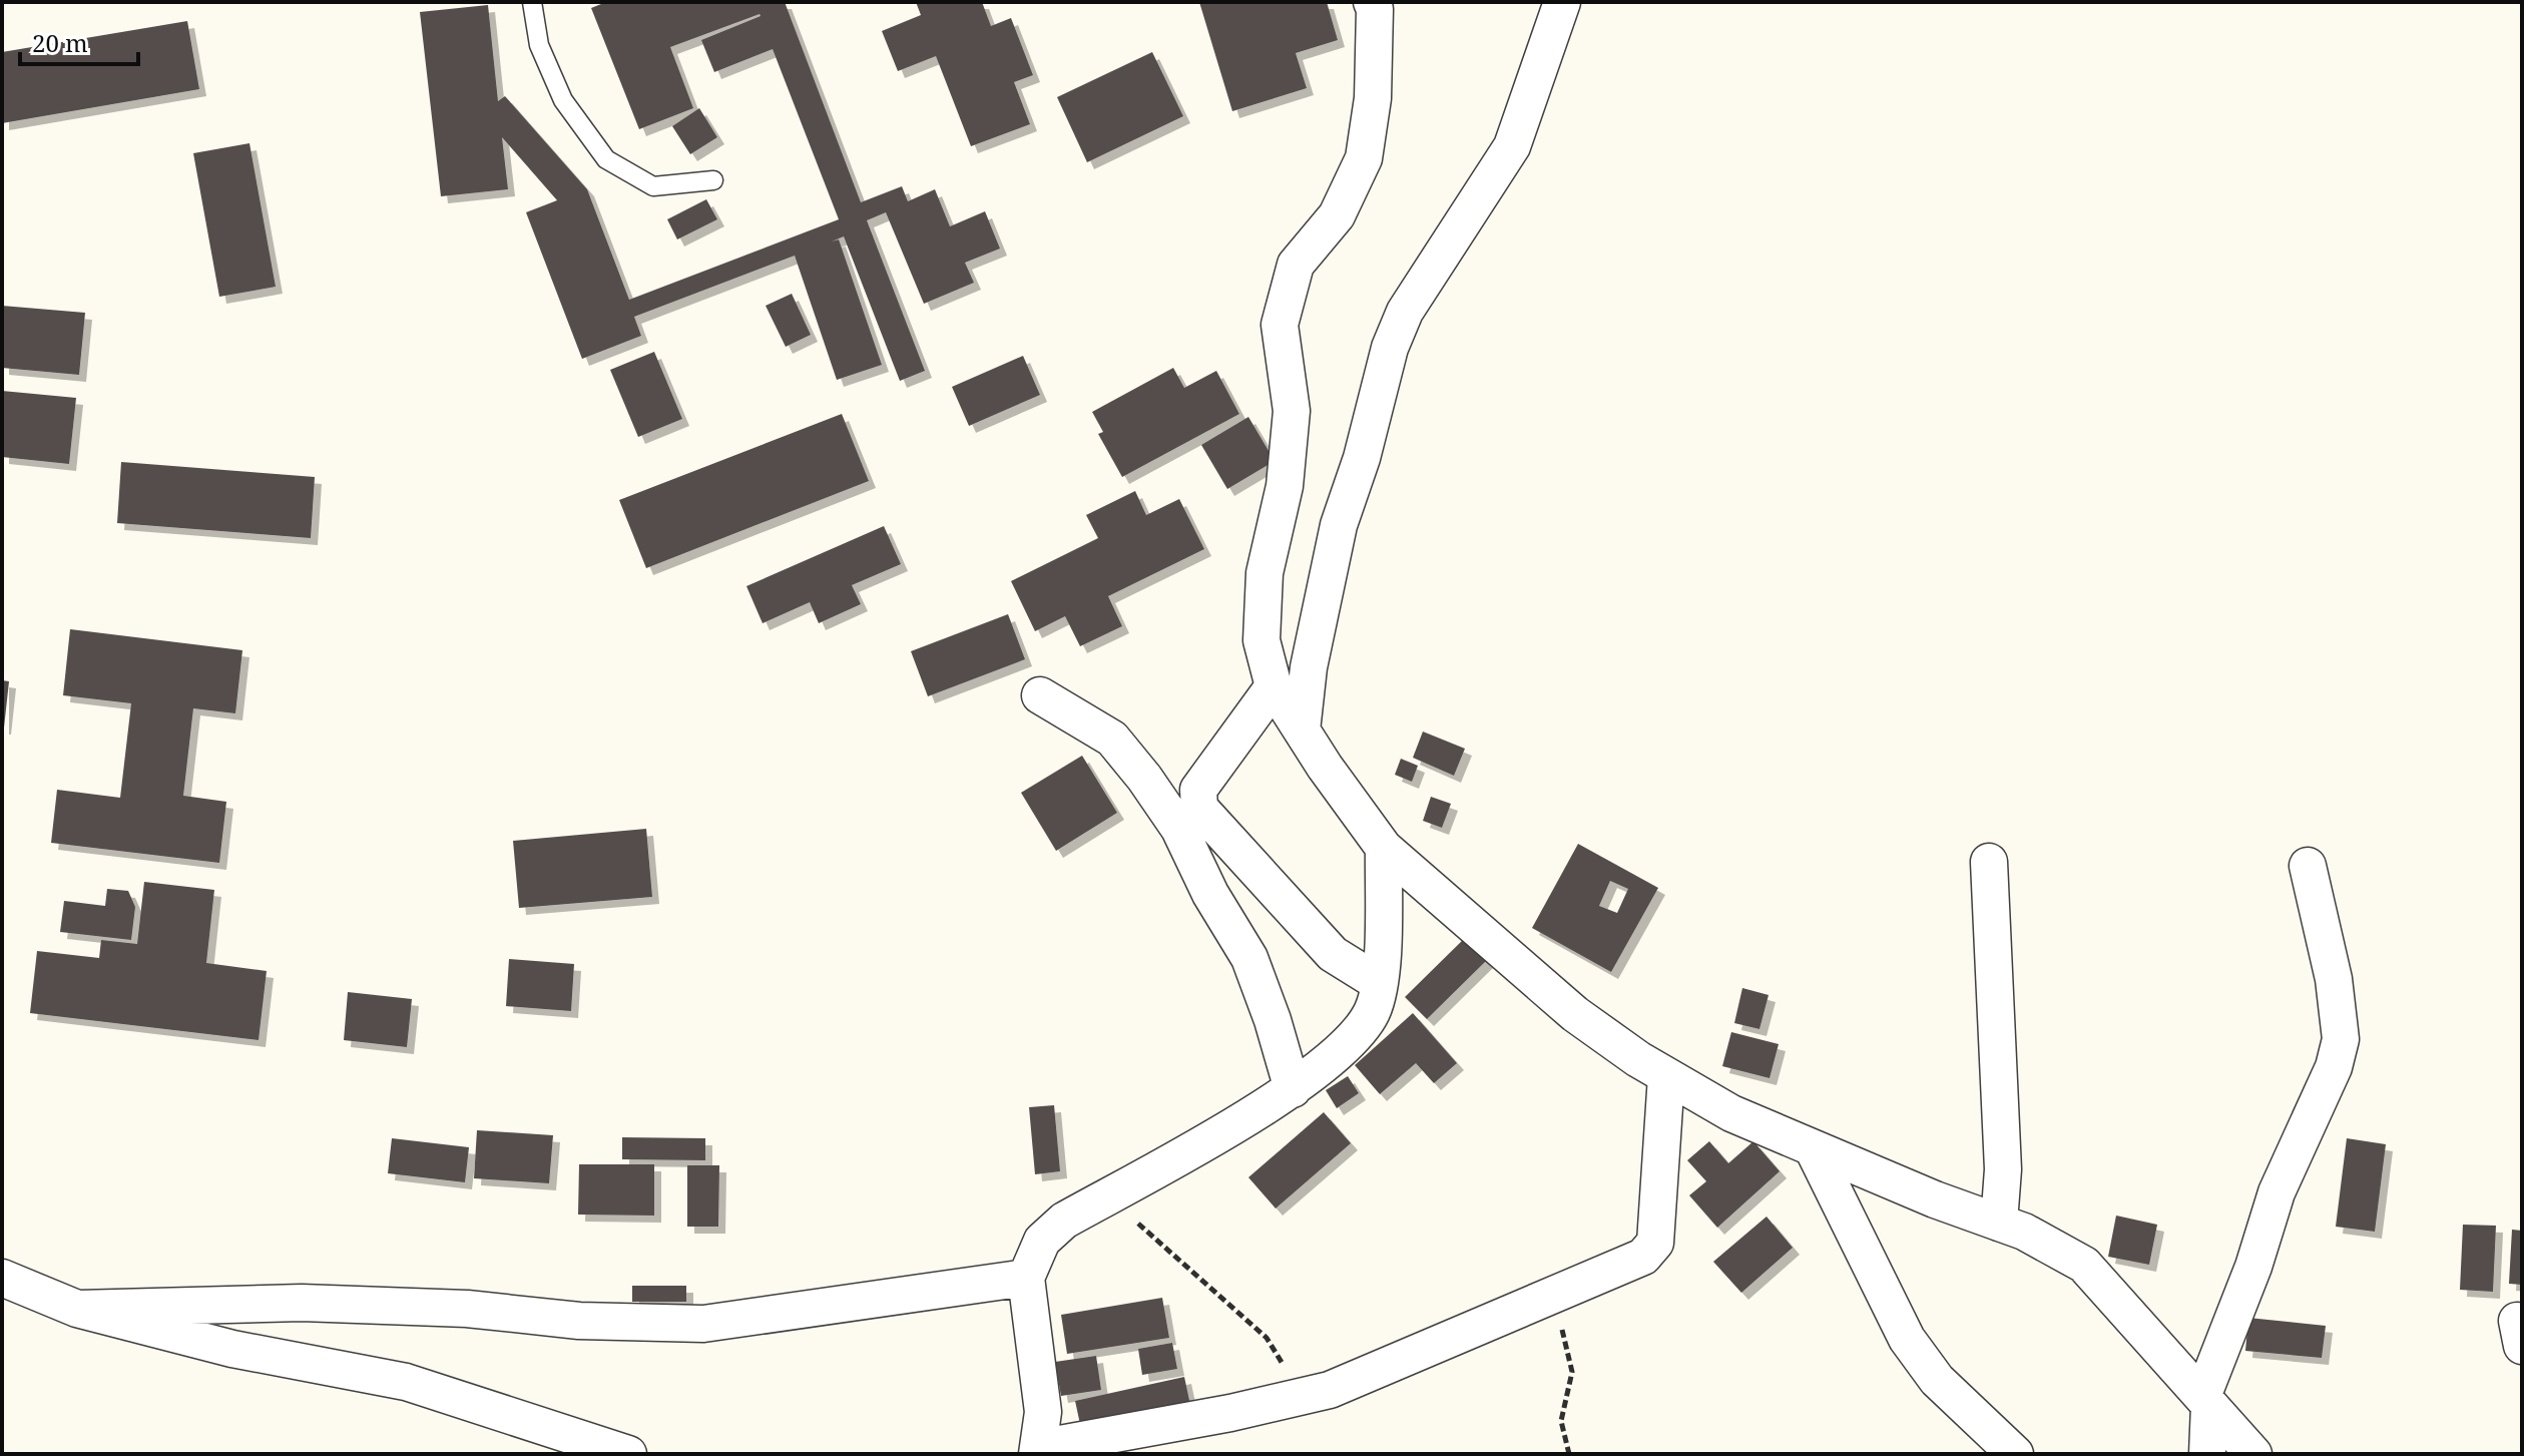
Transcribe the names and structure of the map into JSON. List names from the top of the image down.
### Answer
{
  "scale_bar": "20 m"
}
